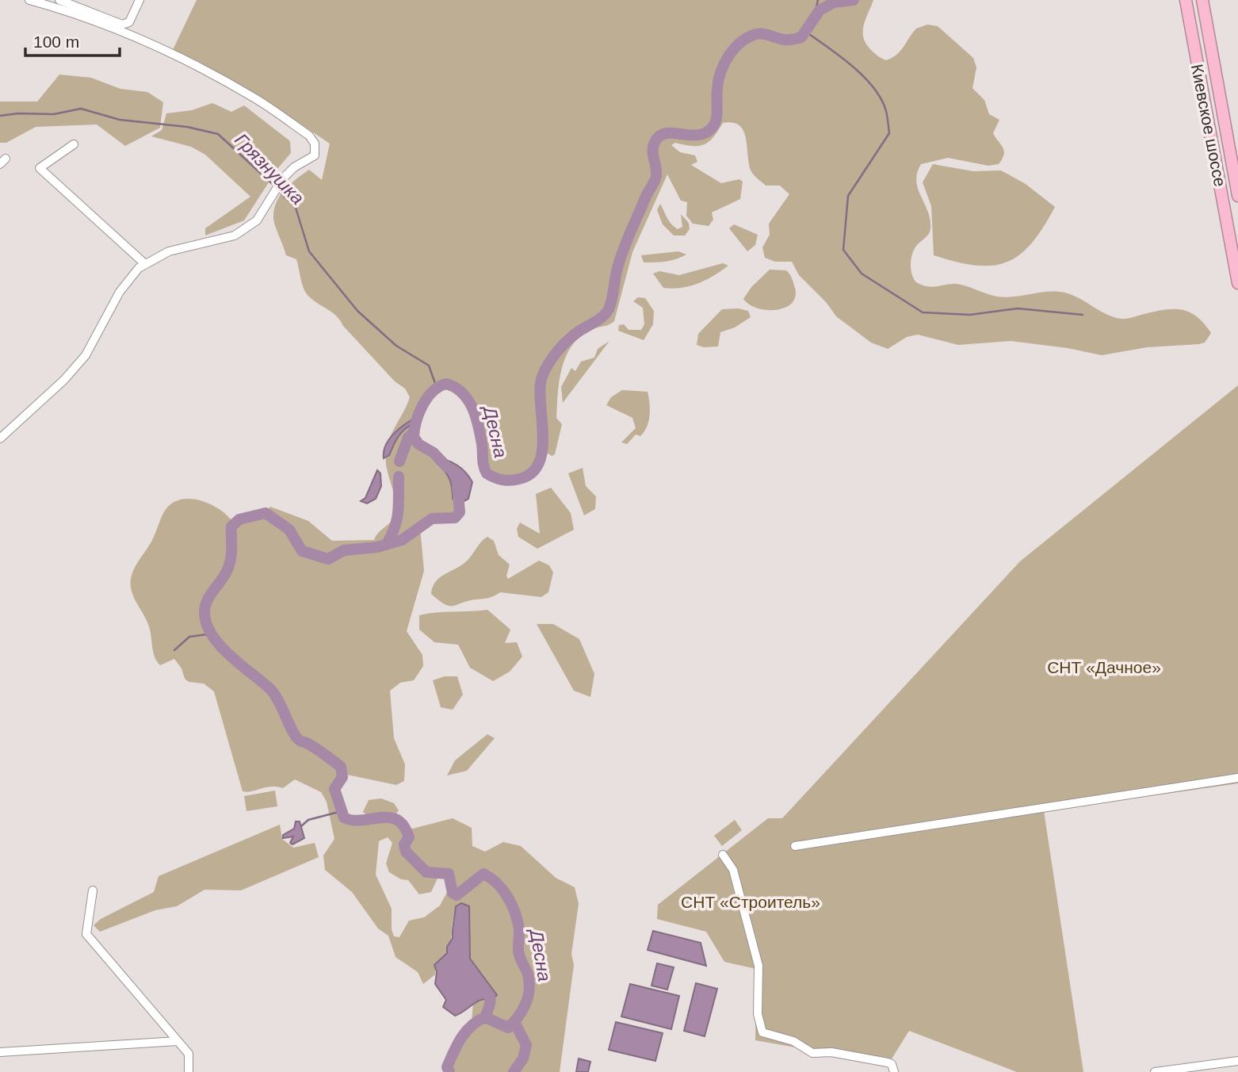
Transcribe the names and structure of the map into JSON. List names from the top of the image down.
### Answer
{
  "streets": {
    "highway": ["Киевское шоссе"]
  },
  "water": ["Грязнушка", "Десна"],
  "parks": ["СНТ «Дачное»", "СНТ «Строитель»"],
  "scale_bar": "100 m"
}
